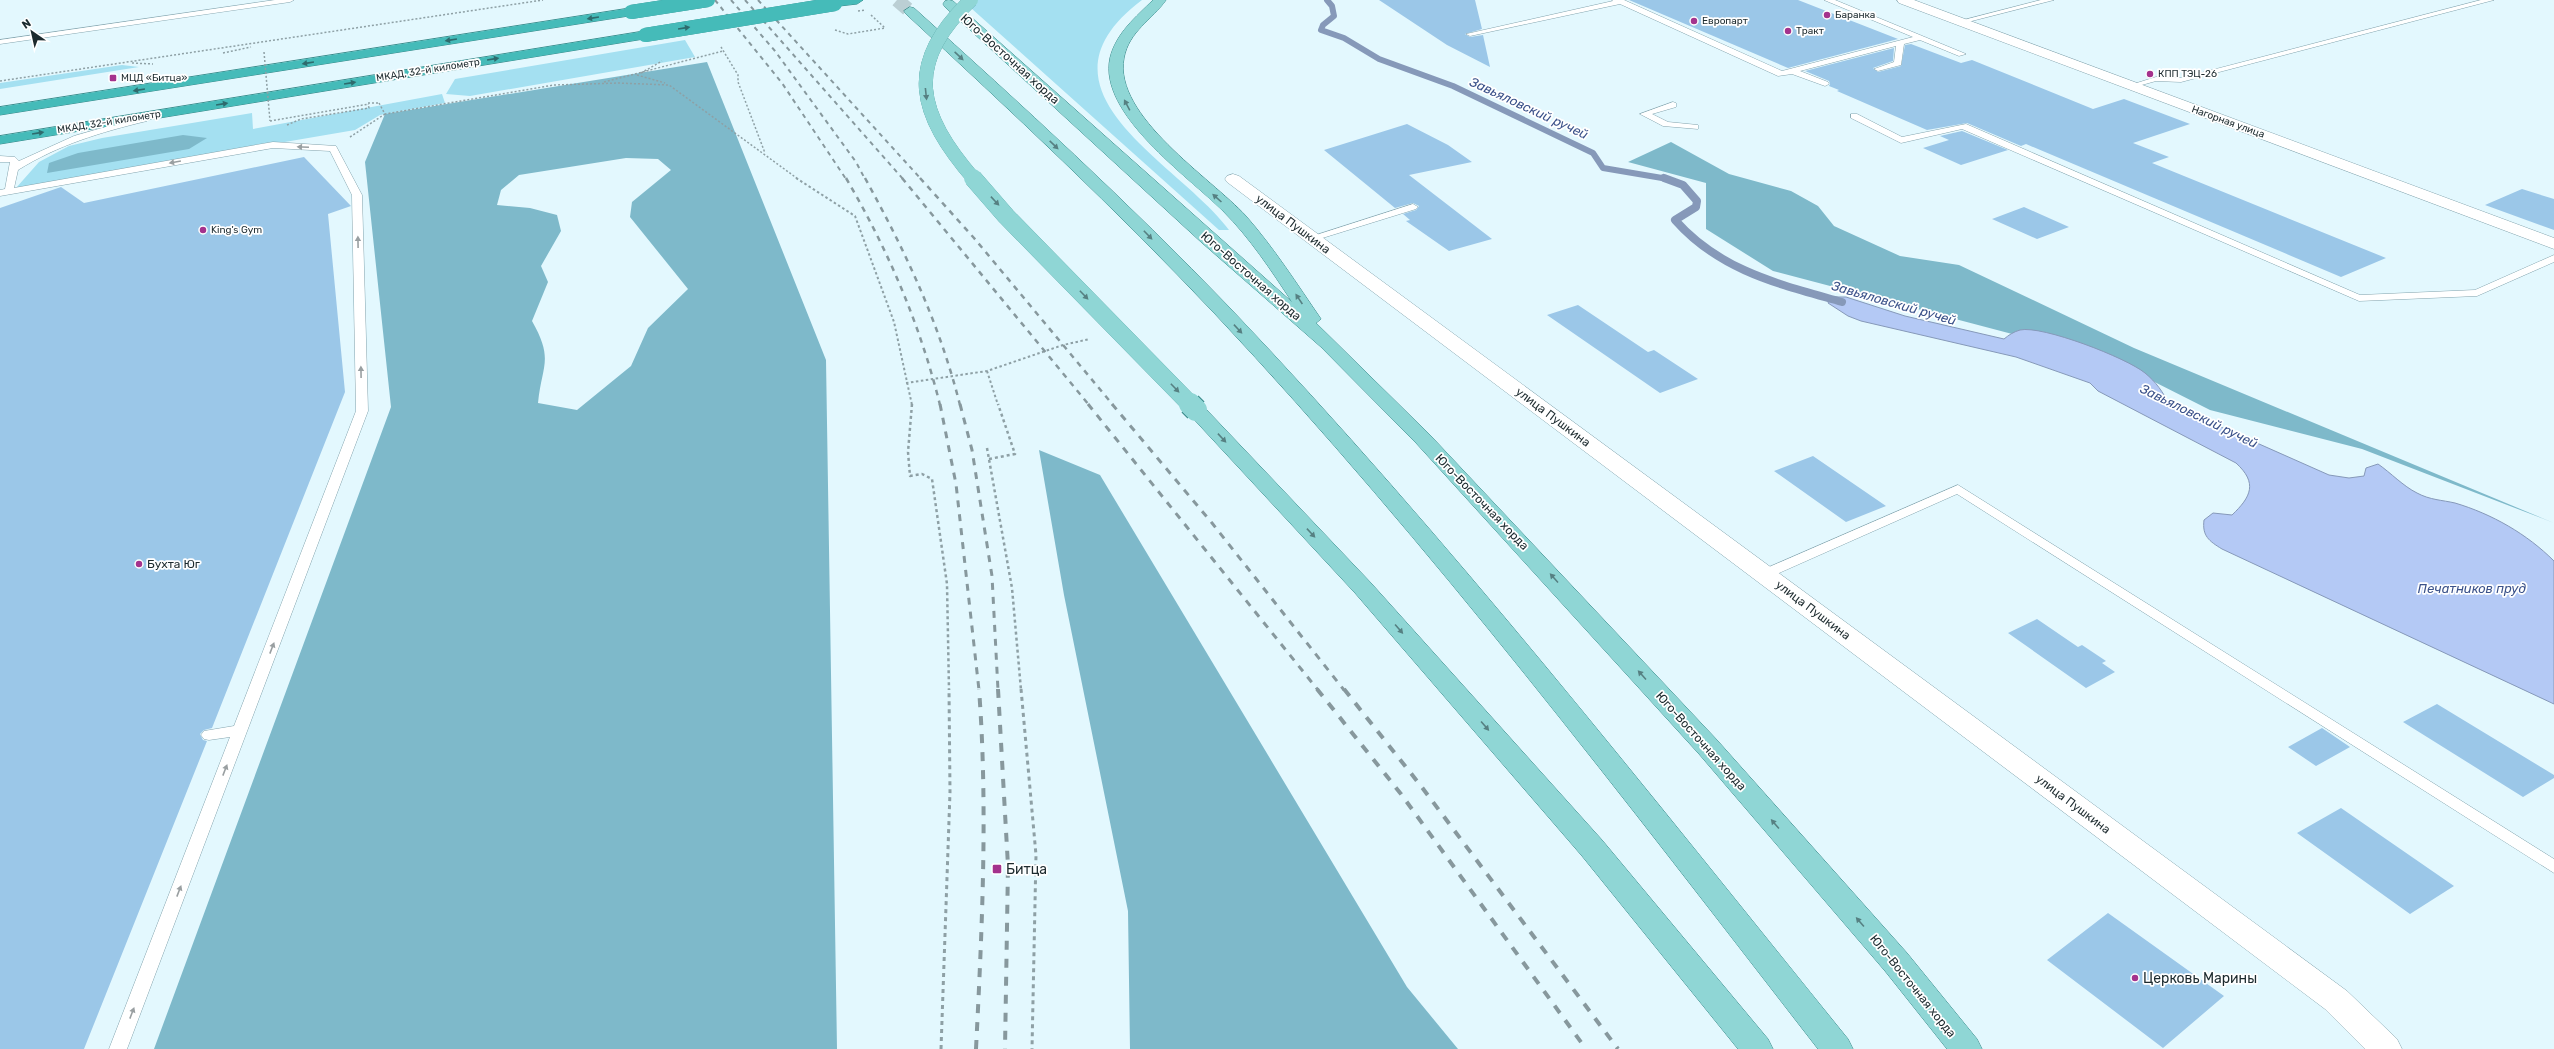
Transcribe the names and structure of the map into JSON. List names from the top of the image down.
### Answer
{
  "streets": {
    "highway": ["МКАД, 32-й километр"],
    "main road": ["Юго-Восточная хорда"],
    "street": ["Нагорная улица", "улица Пушкина"]
  },
  "water": ["Завьяловский ручей", "Печатников пруд"],
  "places": {
    "other": [
      "Баранка",
      "Европарт",
      "Тракт",
      "КПП ТЭЦ-26",
      "King's Gym",
      "Бухта Юг",
      "Церковь Марины"
    ],
    "transit": ["МЦД «Битца»", "Битца"]
  },
  "north": "top left"
}
